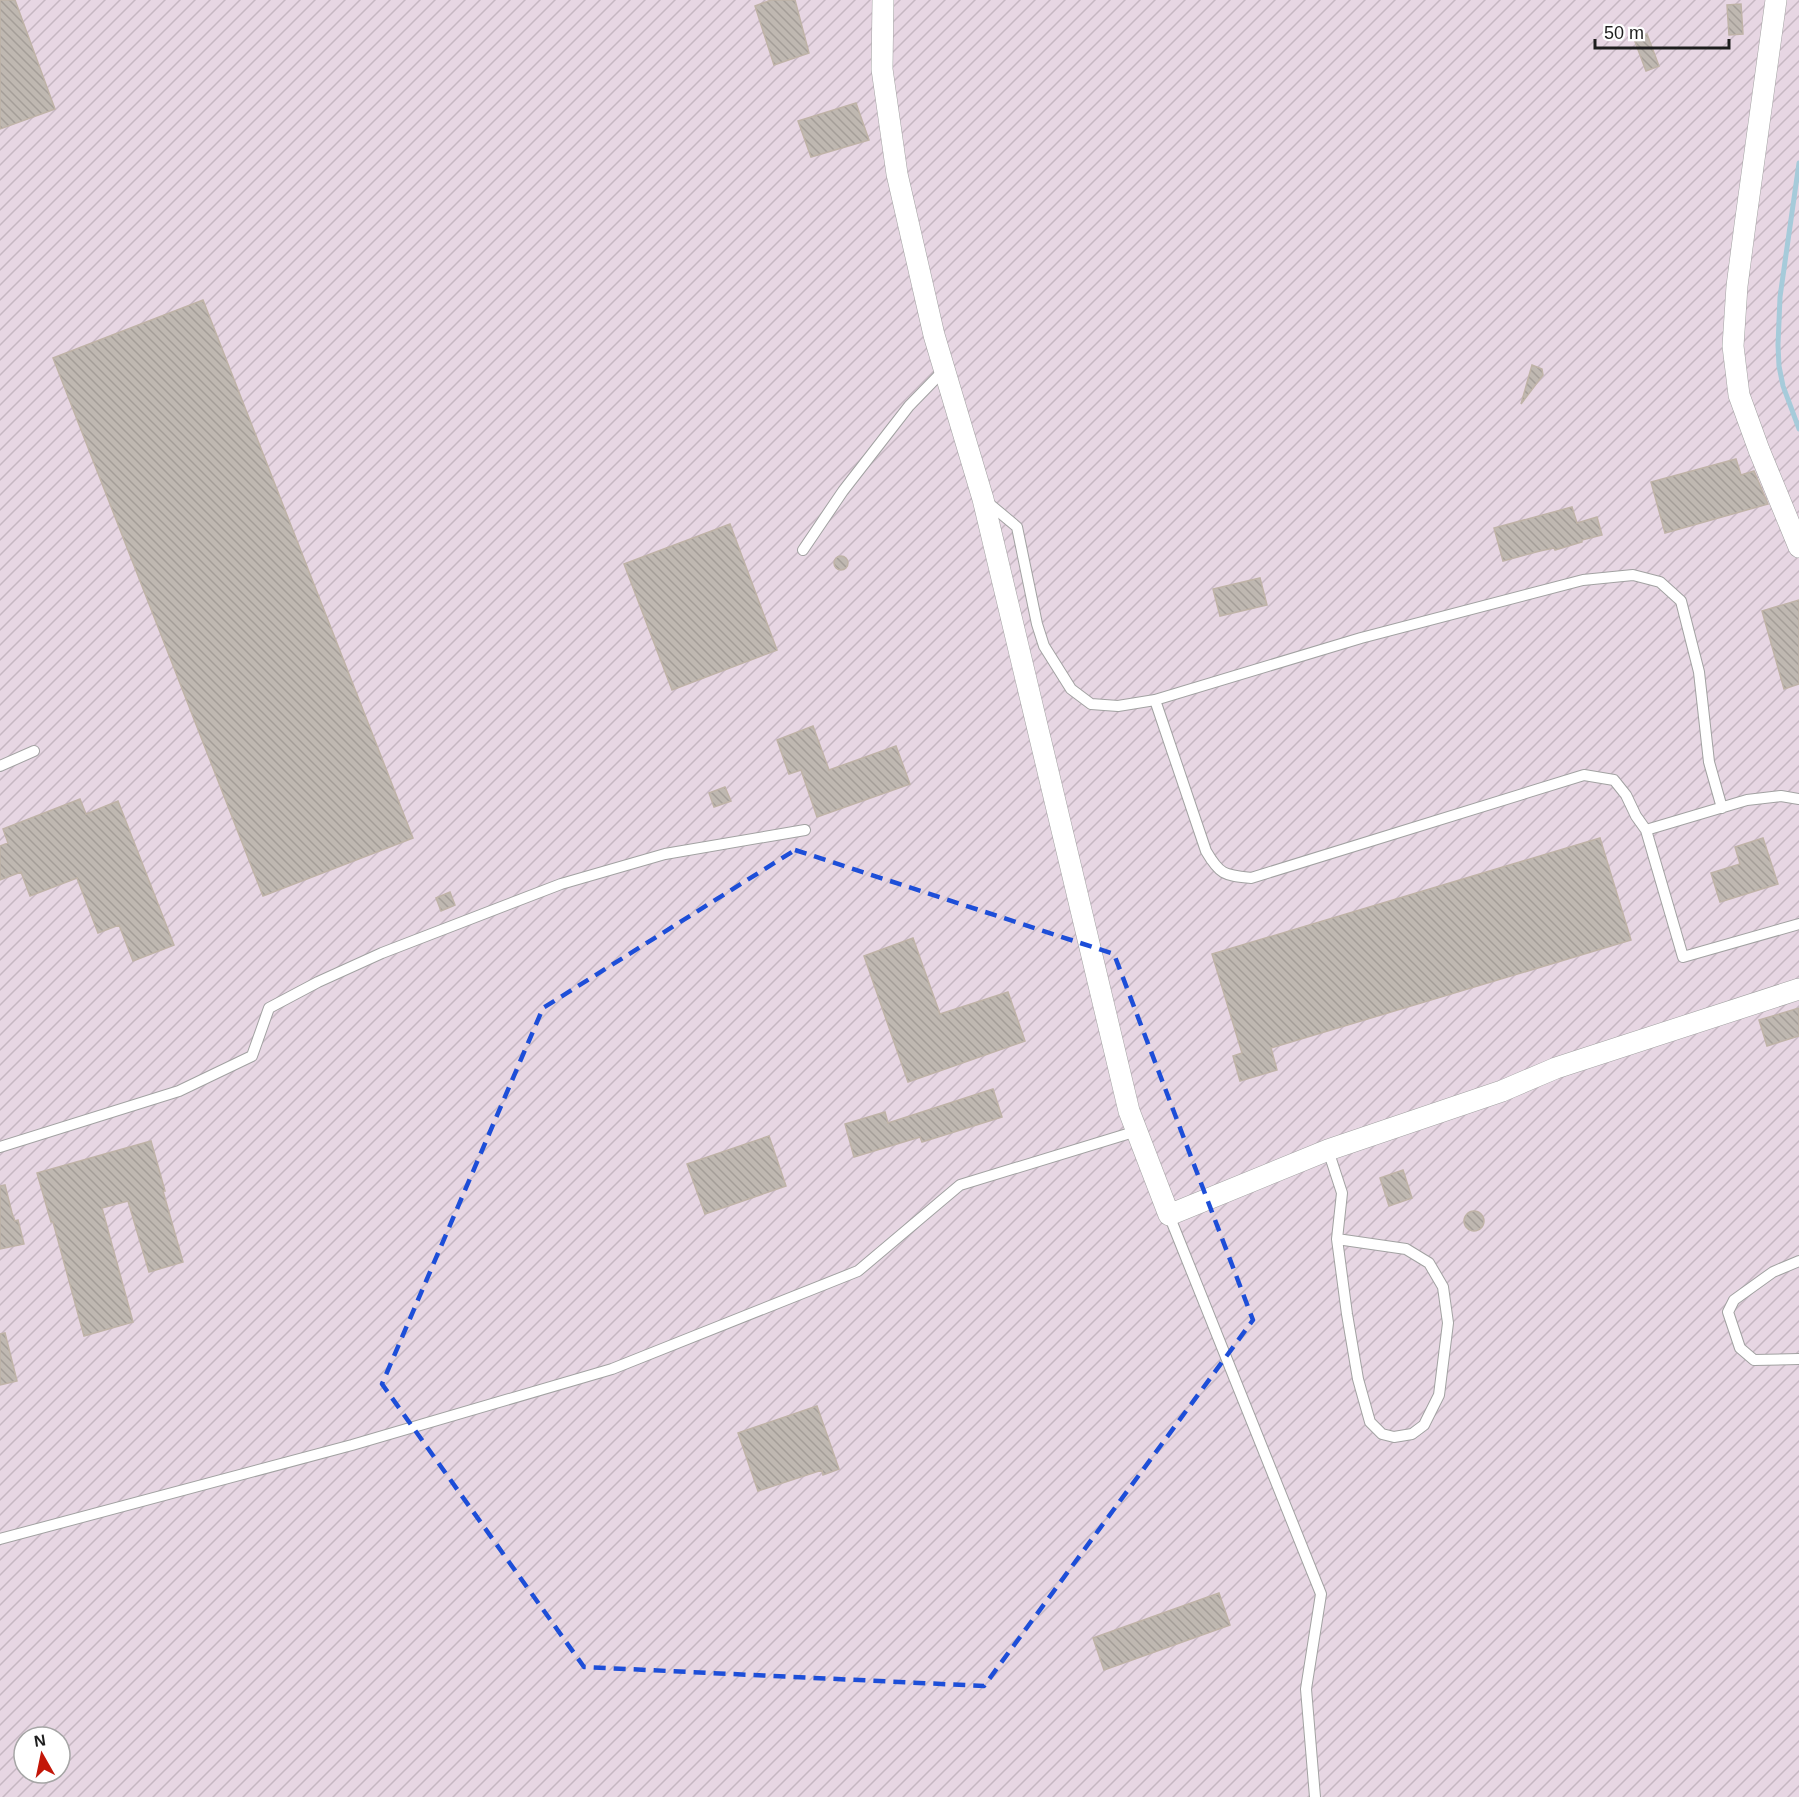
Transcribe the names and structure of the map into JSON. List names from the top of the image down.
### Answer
{
  "scale_bar": "50 m",
  "north": "top"
}
